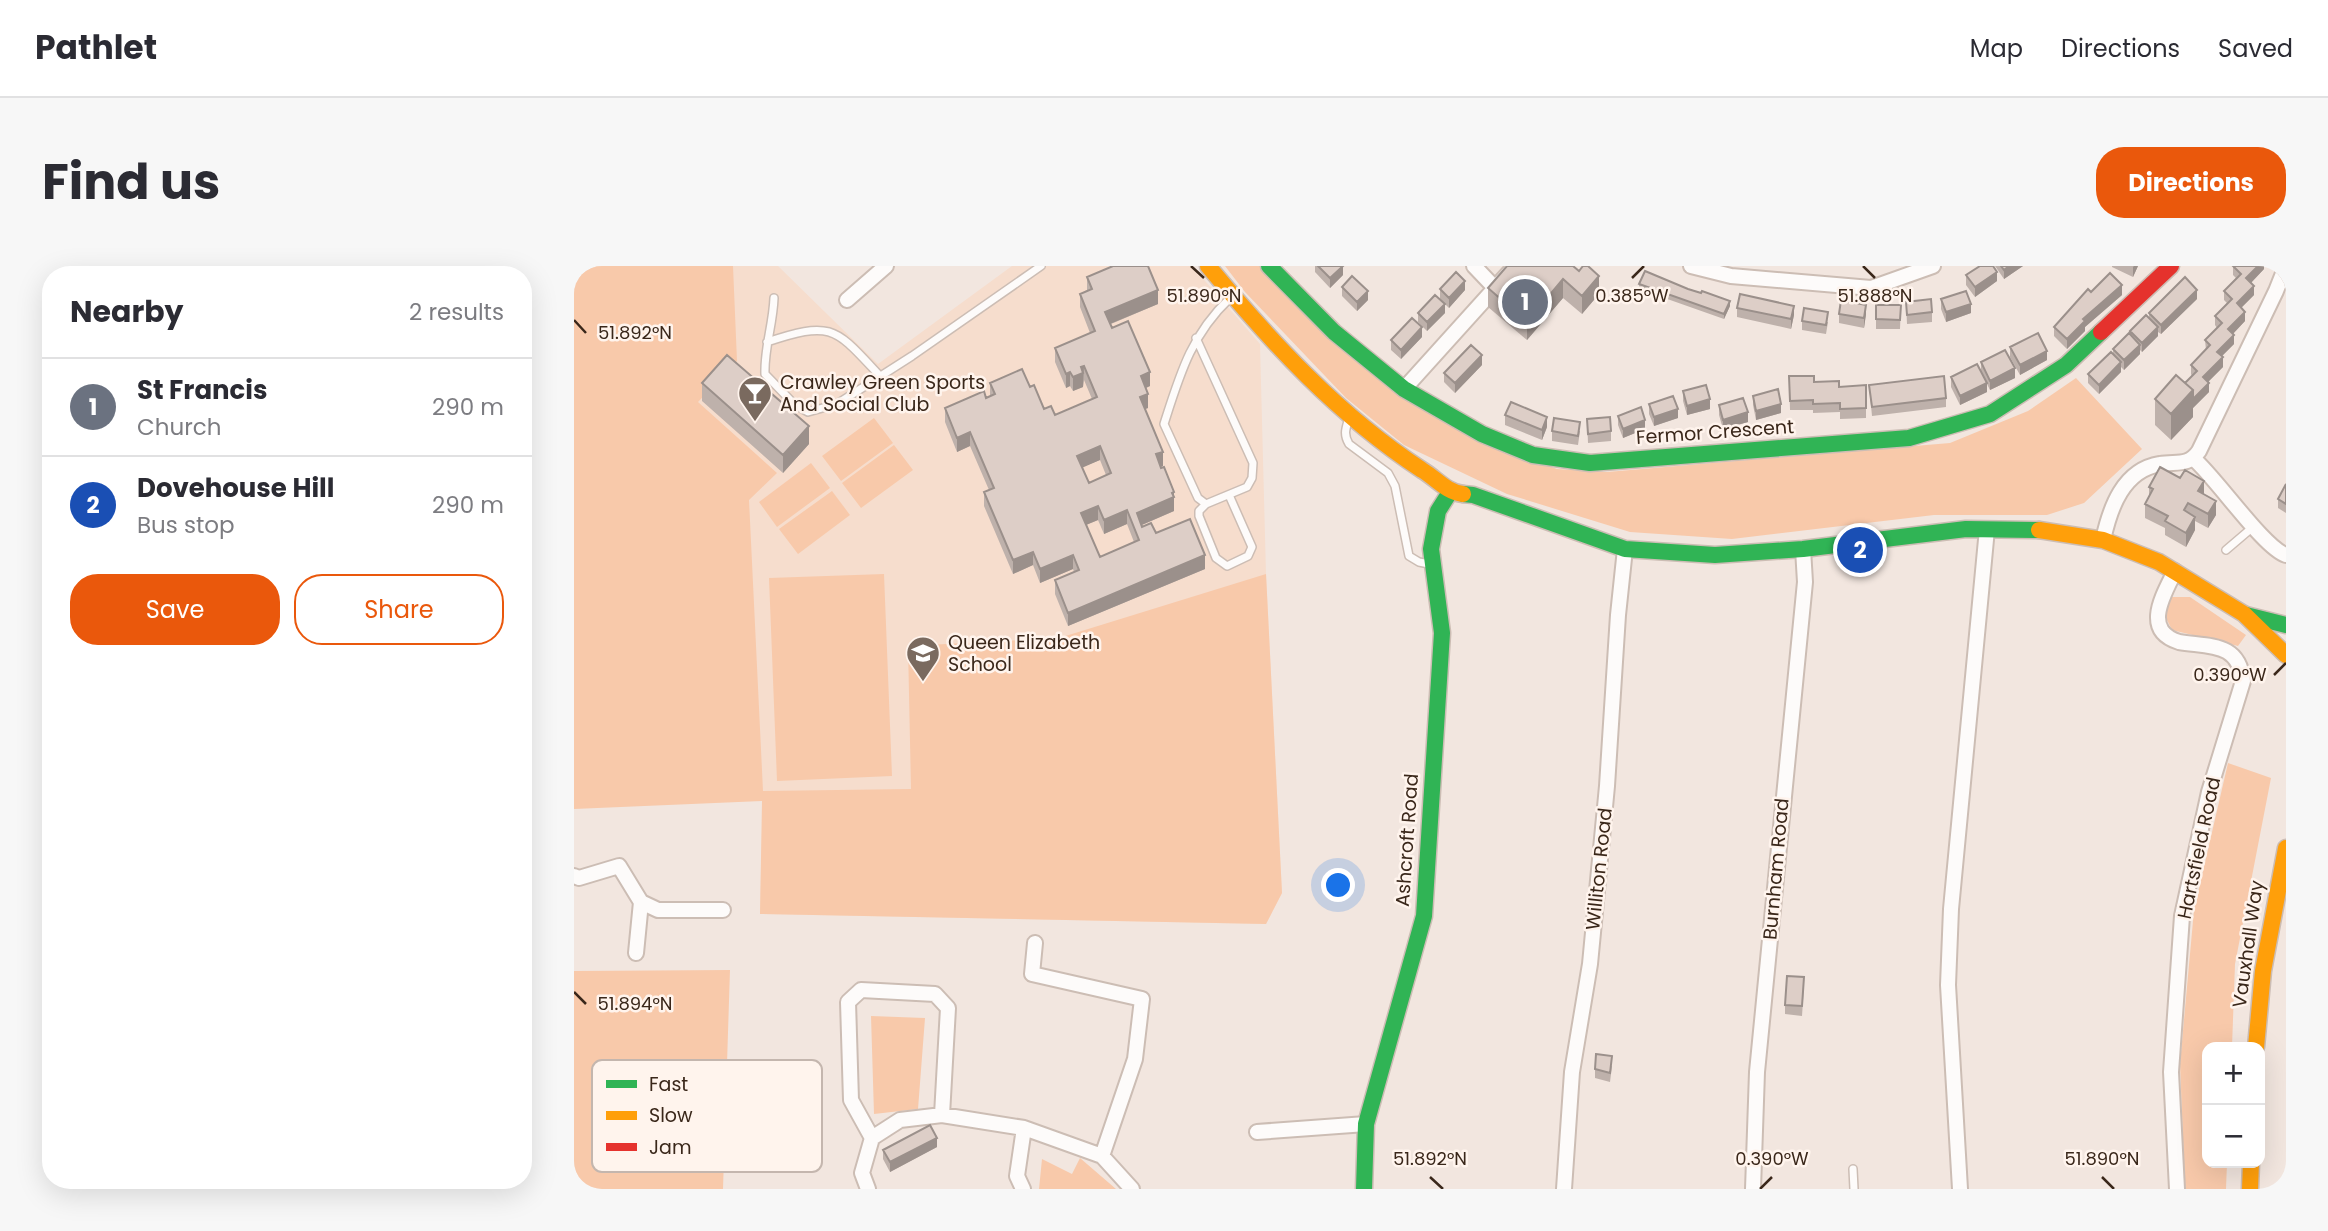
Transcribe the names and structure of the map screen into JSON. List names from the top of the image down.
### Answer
{
  "streets": {
    "street": [
      "Fermor Crescent",
      "Ashcroft Road",
      "Hartsfield Road",
      "Williton Road",
      "Burnham Road",
      "Vauxhall Way"
    ]
  },
  "places": {
    "bar": ["Crawley Green Sports And Social Club"],
    "school or university": ["Queen Elizabeth School"]
  },
  "legend": ["Fast", "Slow", "Jam"],
  "page": {
    "header": "Pathlet",
    "nav": ["Map", "Directions", "Saved"],
    "title": "Find us",
    "buttons": [
      "Directions",
      ["Save", "Share"]
    ],
    "heading": ["Nearby", "2 results"],
    "pins": ["1", "2"],
    "list": [
      {
        "mark": "1",
        "name": "St Francis",
        "note": "Church",
        "value": "290 m"
      },
      {
        "mark": "2",
        "name": "Dovehouse Hill",
        "note": "Bus stop",
        "value": "290 m"
      }
    ],
    "map_buttons": ["+", "−"]
  },
  "coordinates": [
    "51.890°N",
    "51.888°N",
    "0.385°W",
    "51.892°N",
    "0.390°W",
    "51.894°N"
  ]
}
